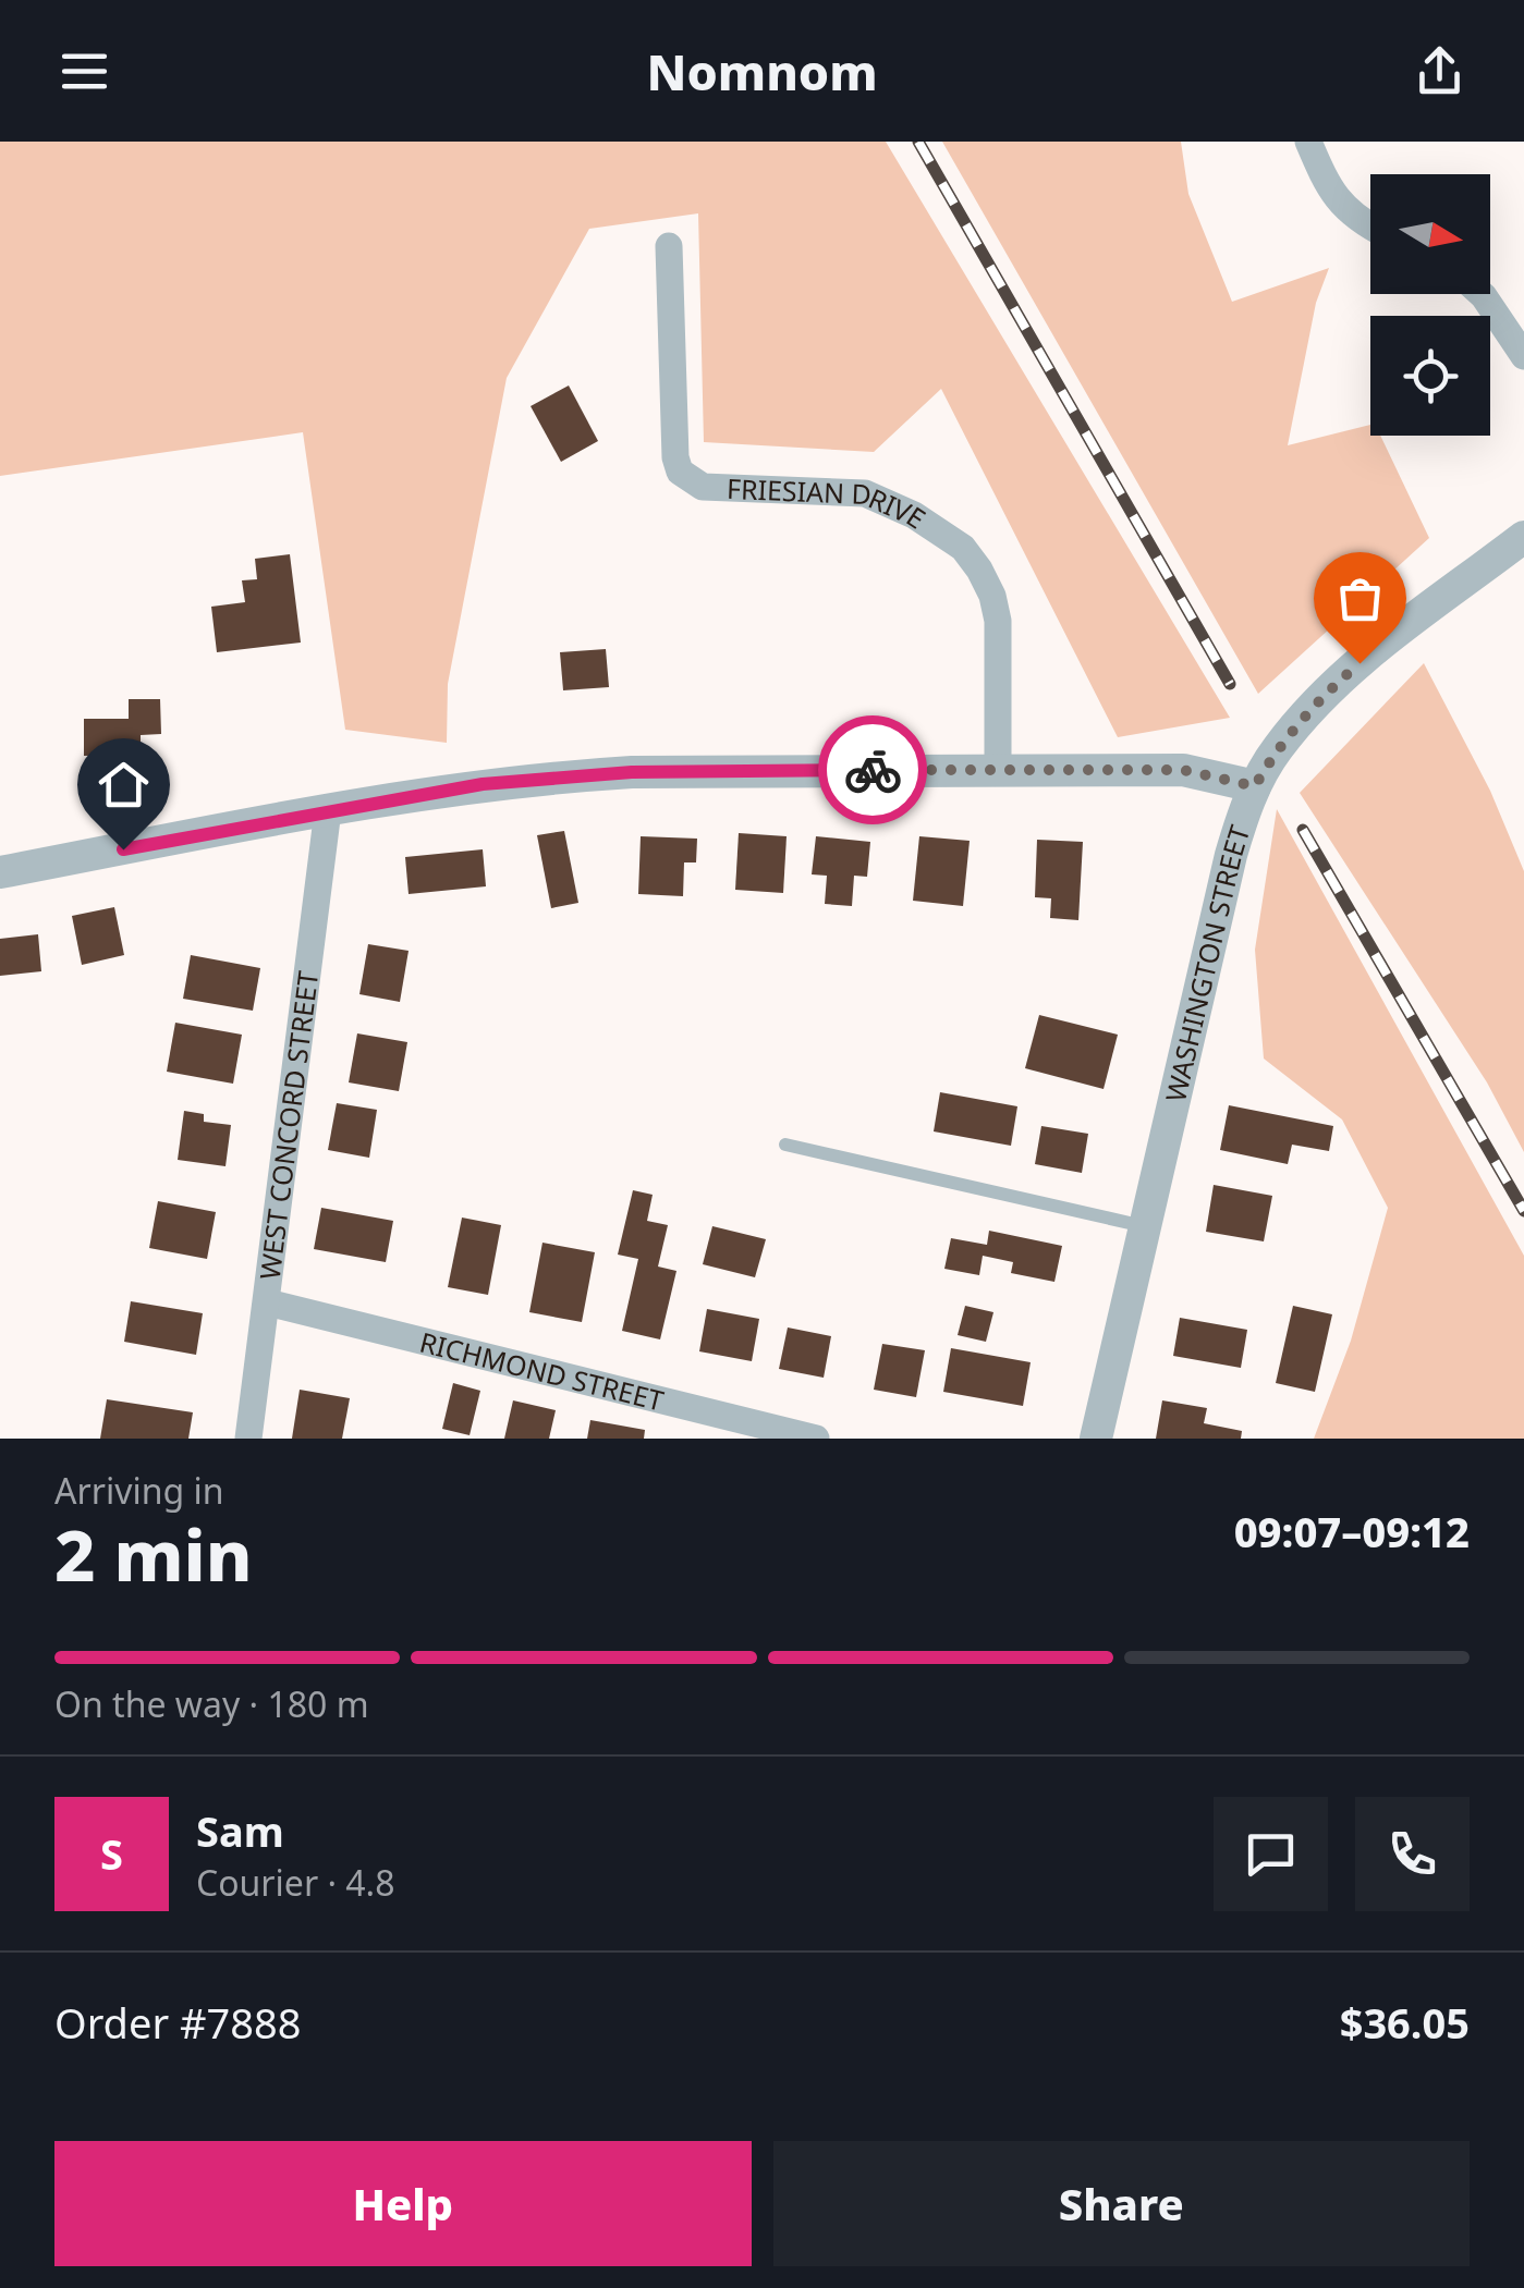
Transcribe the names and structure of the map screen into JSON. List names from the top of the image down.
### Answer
{
  "streets": {
    "street": [
      "FRIESIAN DRIVE",
      "WASHINGTON STREET",
      "WEST CONCORD STREET",
      "RICHMOND STREET"
    ]
  },
  "crossings": [
    ["WEST CONCORD STREET", "RICHMOND STREET"]
  ],
  "north": "right",
  "page": {
    "header": "Nomnom",
    "heading": ["2 min", "Arriving in", "09:07–09:12"],
    "panel": [
      "Sam",
      "Courier · 4.8",
      "Order #7888",
      "$36.05"
    ],
    "bar": "On the way · 180 m",
    "round": "S",
    "buttons": ["Help", "Share"]
  }
}
